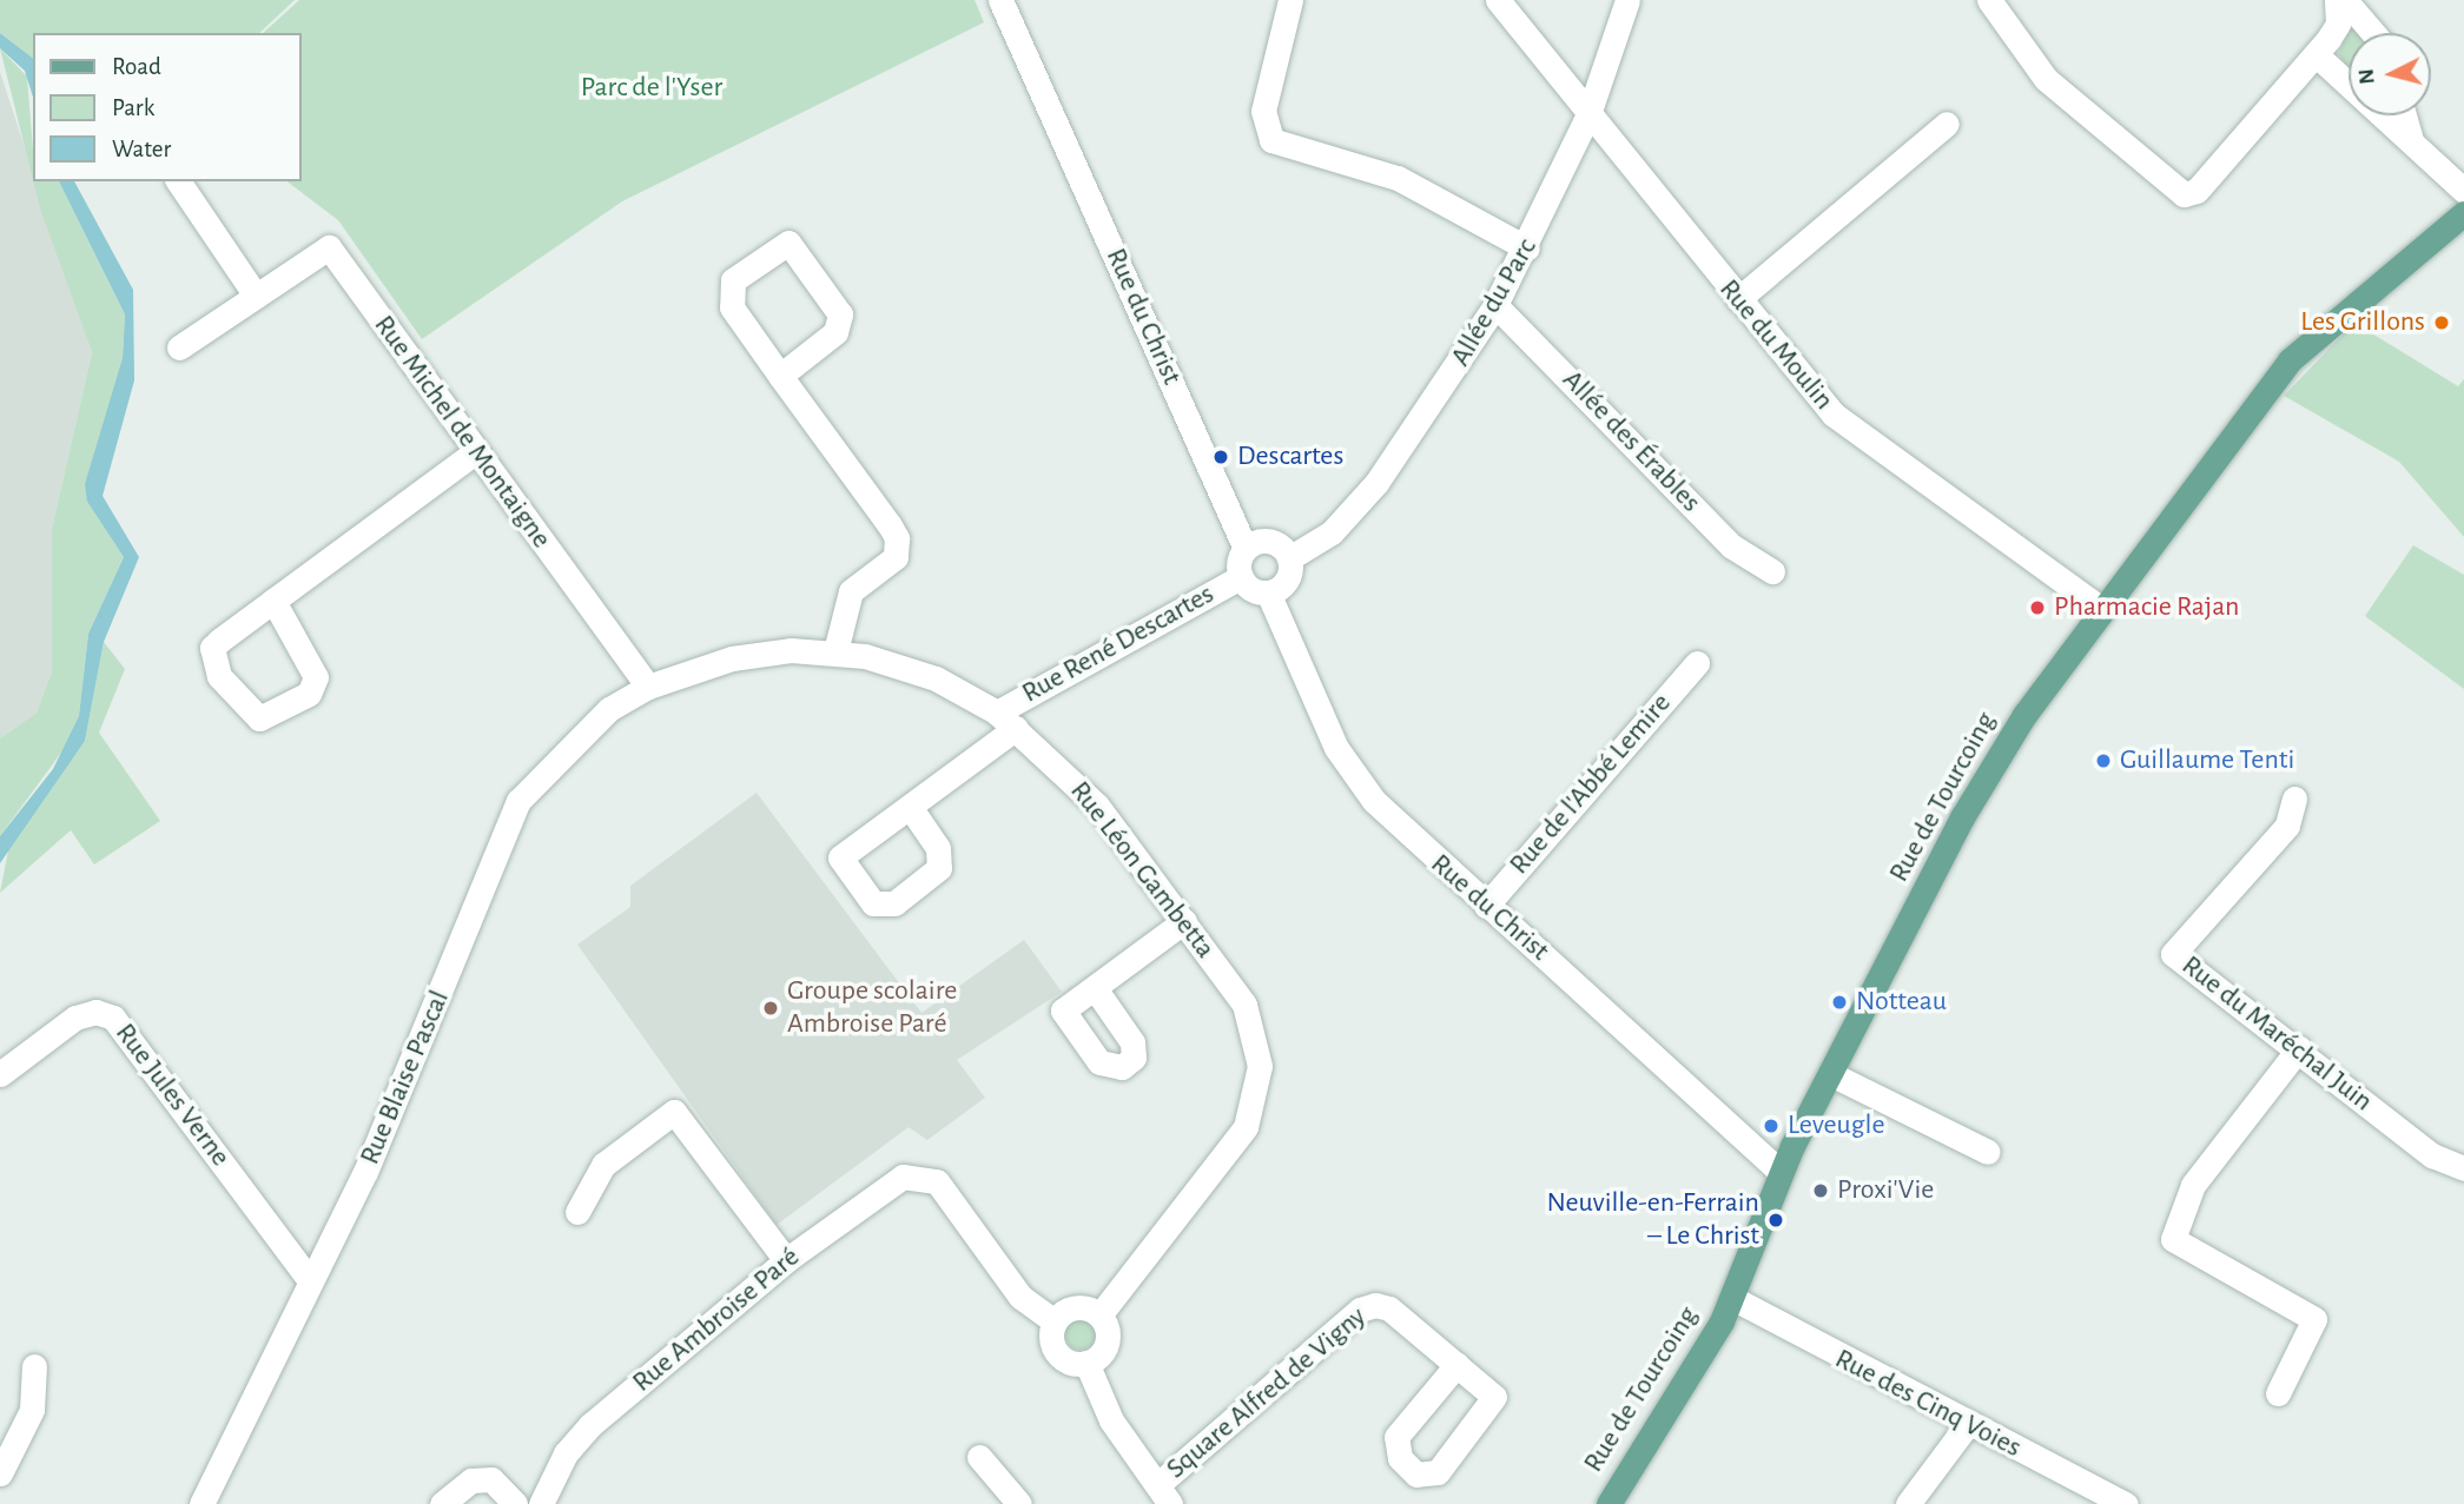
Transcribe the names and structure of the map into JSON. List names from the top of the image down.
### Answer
{
  "streets": {
    "main road": ["Rue de Tourcoing"],
    "street": [
      "Allée du Parc",
      "Rue du Christ",
      "Rue du Moulin",
      "Rue Michel de Montaigne",
      "Allée des Érables",
      "Rue René Descartes",
      "Rue de l'Abbé Lemire",
      "Rue Léon Gambetta",
      "Rue du Maréchal Juin",
      "Rue Blaise Pascal",
      "Rue Jules Verne",
      "Rue Ambroise Paré",
      "Square Alfred de Vigny",
      "Rue des Cinq Voies"
    ]
  },
  "crossings": [
    ["Allée du Parc", "Rue du Christ"],
    ["Allée du Parc", "Rue du Moulin"],
    ["Allée du Parc", "Allée des Érables"],
    ["Allée du Parc", "Rue René Descartes"],
    ["Rue du Christ", "Rue René Descartes"],
    ["Rue du Christ", "Rue de l'Abbé Lemire"],
    ["Rue du Christ", "Rue de Tourcoing"],
    ["Rue du Moulin", "Rue de Tourcoing"],
    ["Rue Michel de Montaigne", "Rue Léon Gambetta"],
    ["Rue Michel de Montaigne", "Rue Blaise Pascal"],
    ["Rue René Descartes", "Rue Léon Gambetta"],
    ["Rue de Tourcoing", "Rue des Cinq Voies"],
    ["Rue Léon Gambetta", "Rue Blaise Pascal"],
    ["Rue Léon Gambetta", "Rue Ambroise Paré"],
    ["Rue Blaise Pascal", "Rue Jules Verne"]
  ],
  "parks": ["Parc de l'Yser"],
  "places": [
    "Les Grillons",
    "Descartes",
    "Pharmacie Rajan",
    "Guillaume Tenti",
    "Notteau",
    "Groupe scolaire Ambroise Paré",
    "Leveugle",
    "Proxi'Vie",
    "Neuville-en-Ferrain – Le Christ"
  ],
  "legend": ["Road", "Park", "Water"],
  "north": "left"
}
